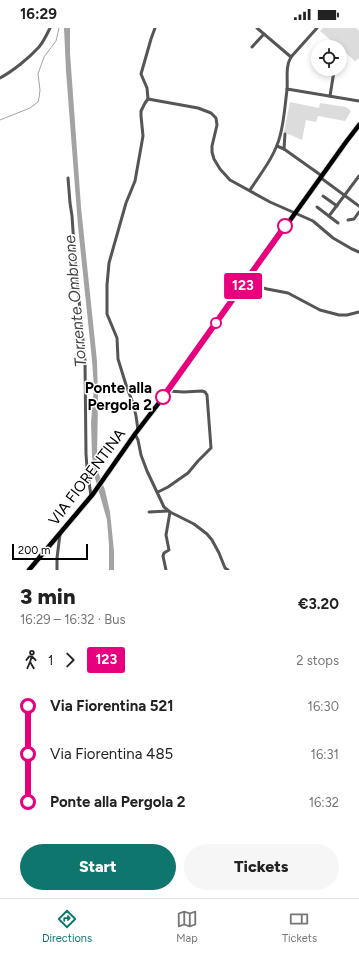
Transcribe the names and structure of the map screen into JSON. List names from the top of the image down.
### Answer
{
  "streets": {
    "main road": ["VIA FIORENTINA"]
  },
  "water": ["Torrente Ombrone"],
  "places": ["Ponte alla Pergola 2"],
  "lines": ["bus line 123"],
  "scale_bar": "200 m",
  "page": {
    "status": "16:29",
    "on_map": "123",
    "scale": "200 m",
    "heading": ["3 min", "16:29 – 16:32 · Bus", "€3.20"],
    "legs": ["1", "123", "2 stops"],
    "list": [
      {
        "name": "Via Fiorentina 521",
        "value": "16:30"
      },
      {
        "name": "Via Fiorentina 485",
        "value": "16:31"
      },
      {
        "name": "Ponte alla Pergola 2",
        "value": "16:32"
      }
    ],
    "buttons": ["Start", "Tickets"],
    "tabs": ["Directions", "Map", "Tickets"]
  }
}
